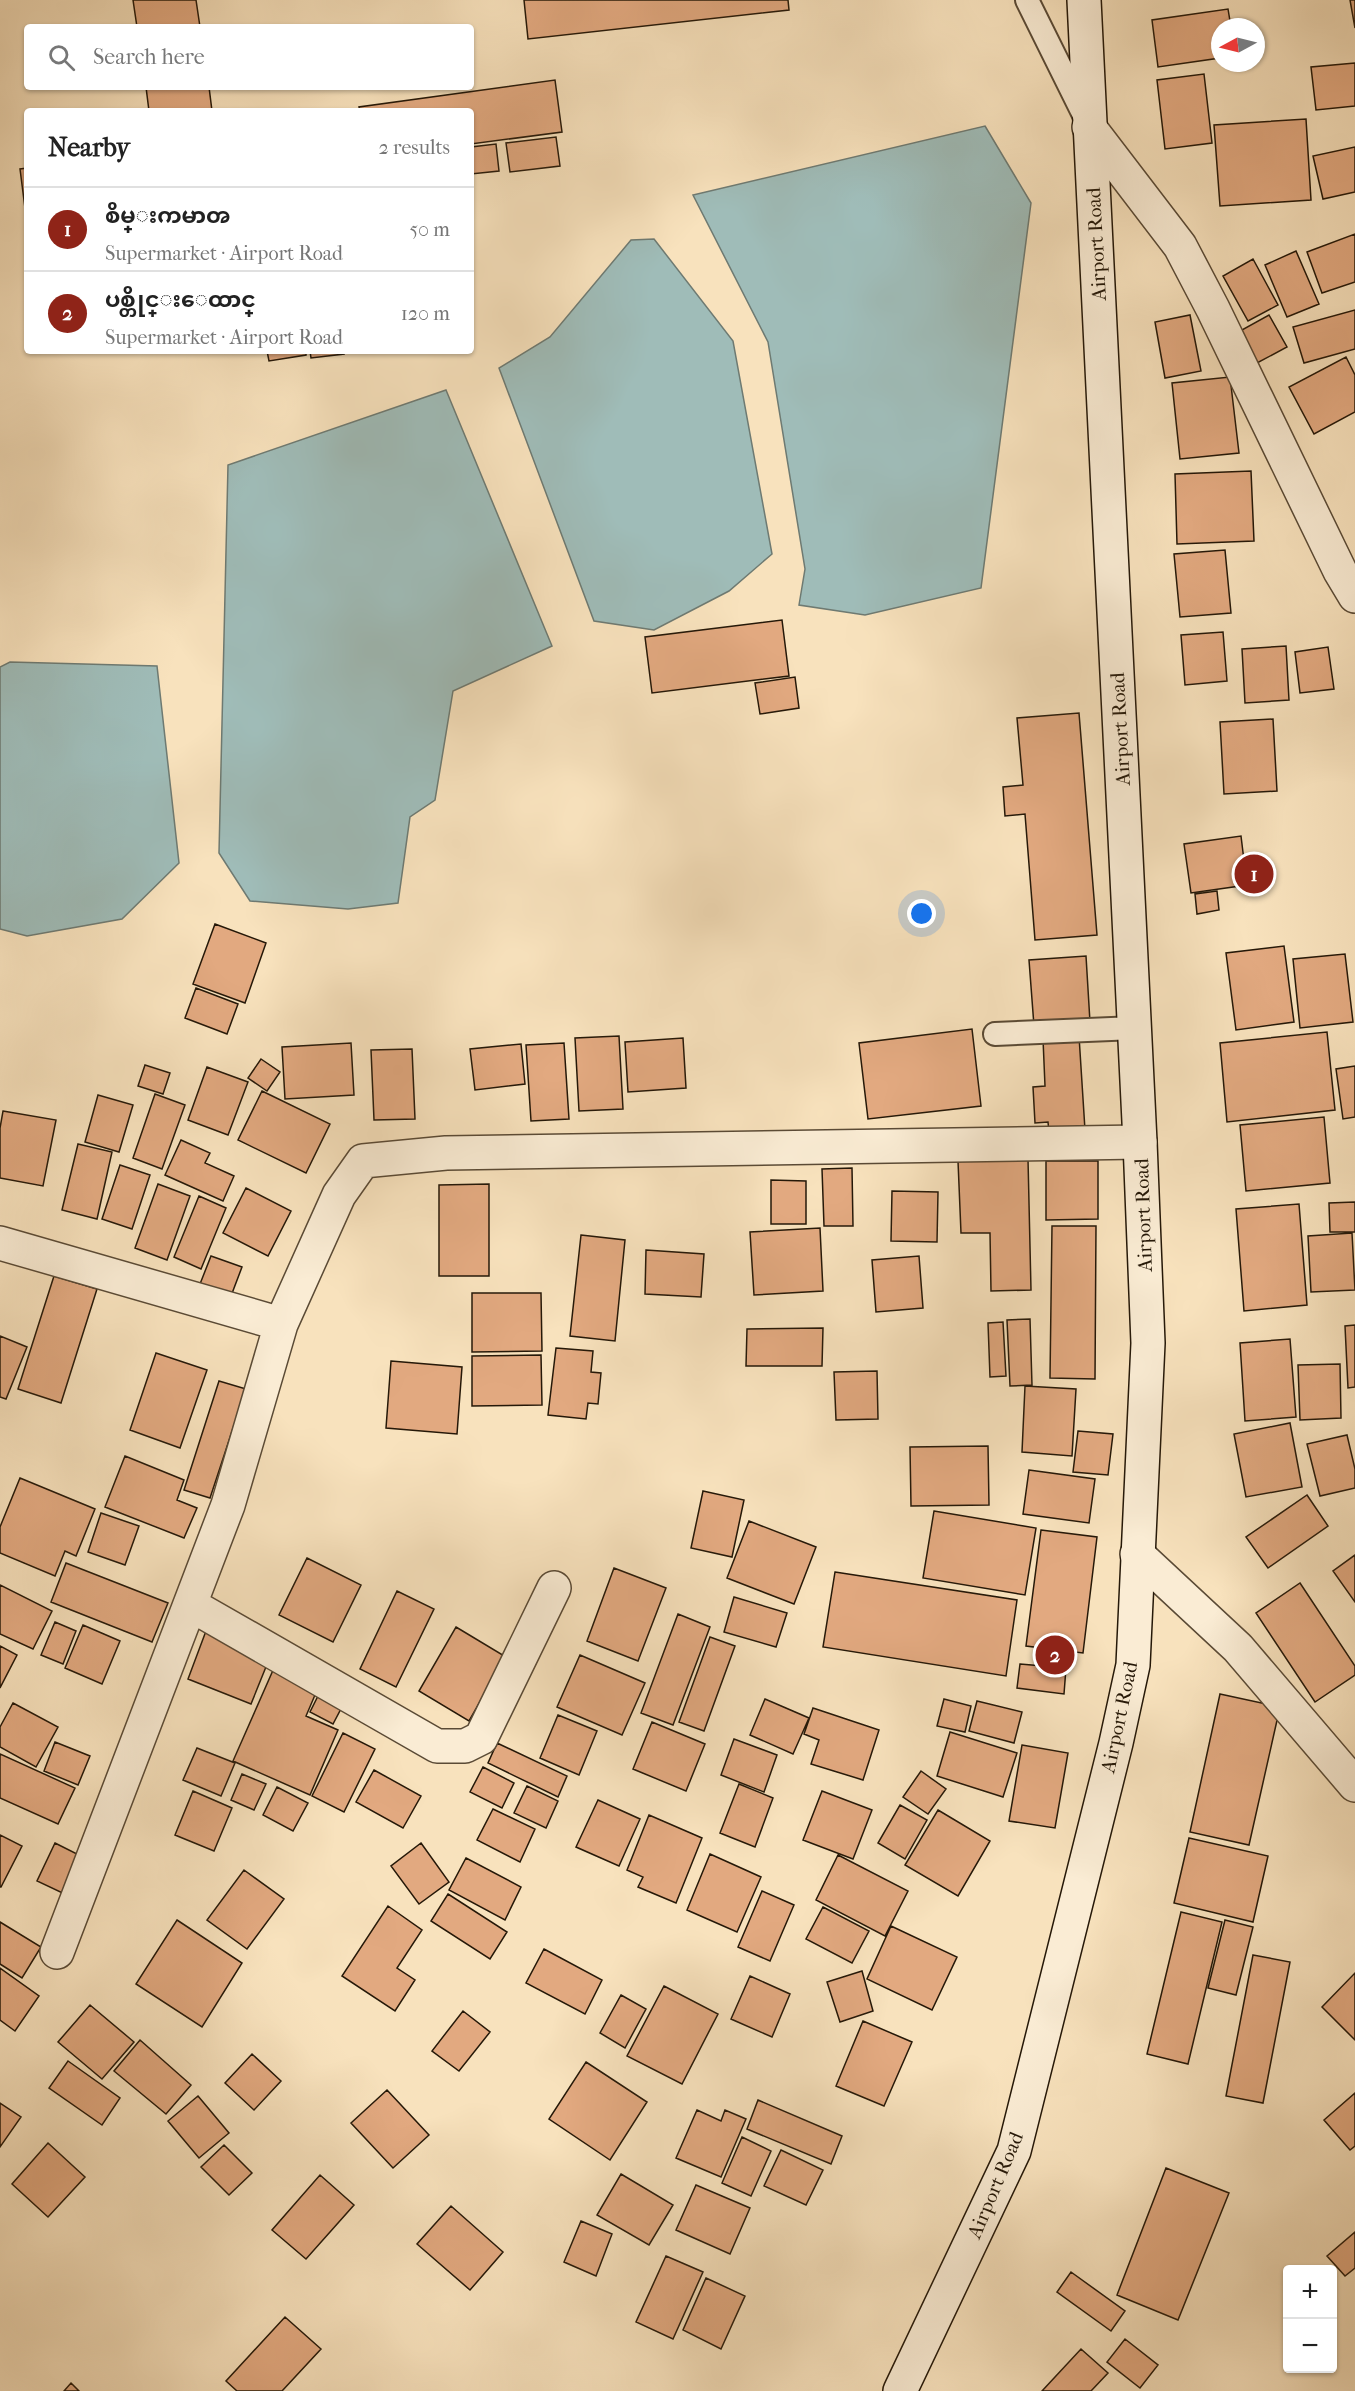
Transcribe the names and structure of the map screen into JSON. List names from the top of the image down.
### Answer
{
  "streets": {
    "street": ["Airport Road"]
  },
  "north": "left",
  "page": {
    "search": "Search here",
    "heading": ["Nearby", "2 results"],
    "list": [
      {
        "mark": "1",
        "name": "စိမ္းကမာၻ",
        "note": "Supermarket · Airport Road",
        "value": "50 m"
      },
      {
        "mark": "2",
        "name": "ပစ္တိုင္းေထာင္",
        "note": "Supermarket · Airport Road",
        "value": "120 m"
      }
    ],
    "pins": ["1", "2"],
    "map_buttons": ["+", "−"]
  }
}
